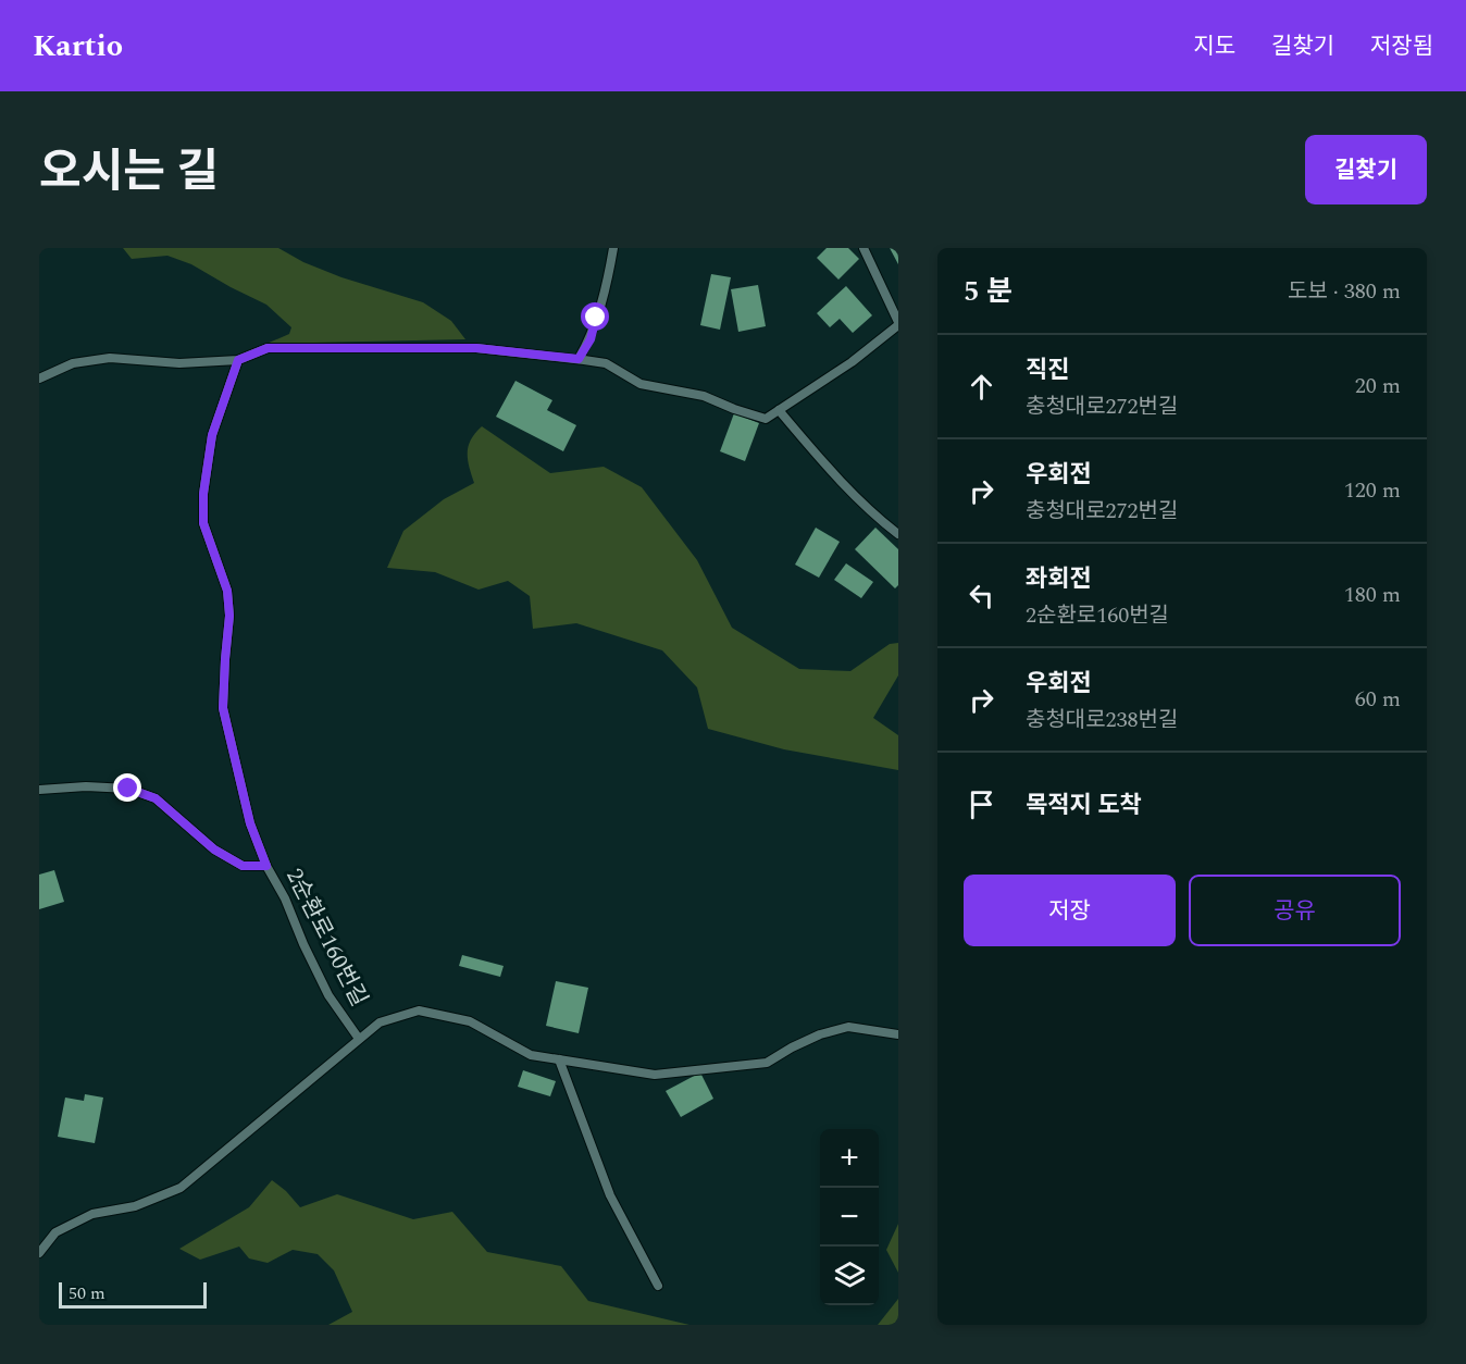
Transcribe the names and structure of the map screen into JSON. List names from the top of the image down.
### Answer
{
  "streets": {
    "lane": ["2순환로160번길"]
  },
  "scale_bar": "50 m",
  "page": {
    "header": "Kartio",
    "nav": ["지도", "길찾기", "저장됨"],
    "title": "오시는 길",
    "buttons": [
      "길찾기",
      ["저장", "공유"]
    ],
    "heading": ["5 분", "도보 · 380 m"],
    "list": [
      ["직진", "충청대로272번길", "20 m"],
      ["우회전", "충청대로272번길", "120 m"],
      ["좌회전", "2순환로160번길", "180 m"],
      ["우회전", "충청대로238번길", "60 m"],
      "목적지 도착"
    ],
    "map_buttons": ["+", "−"],
    "scale": "50 m"
  }
}
